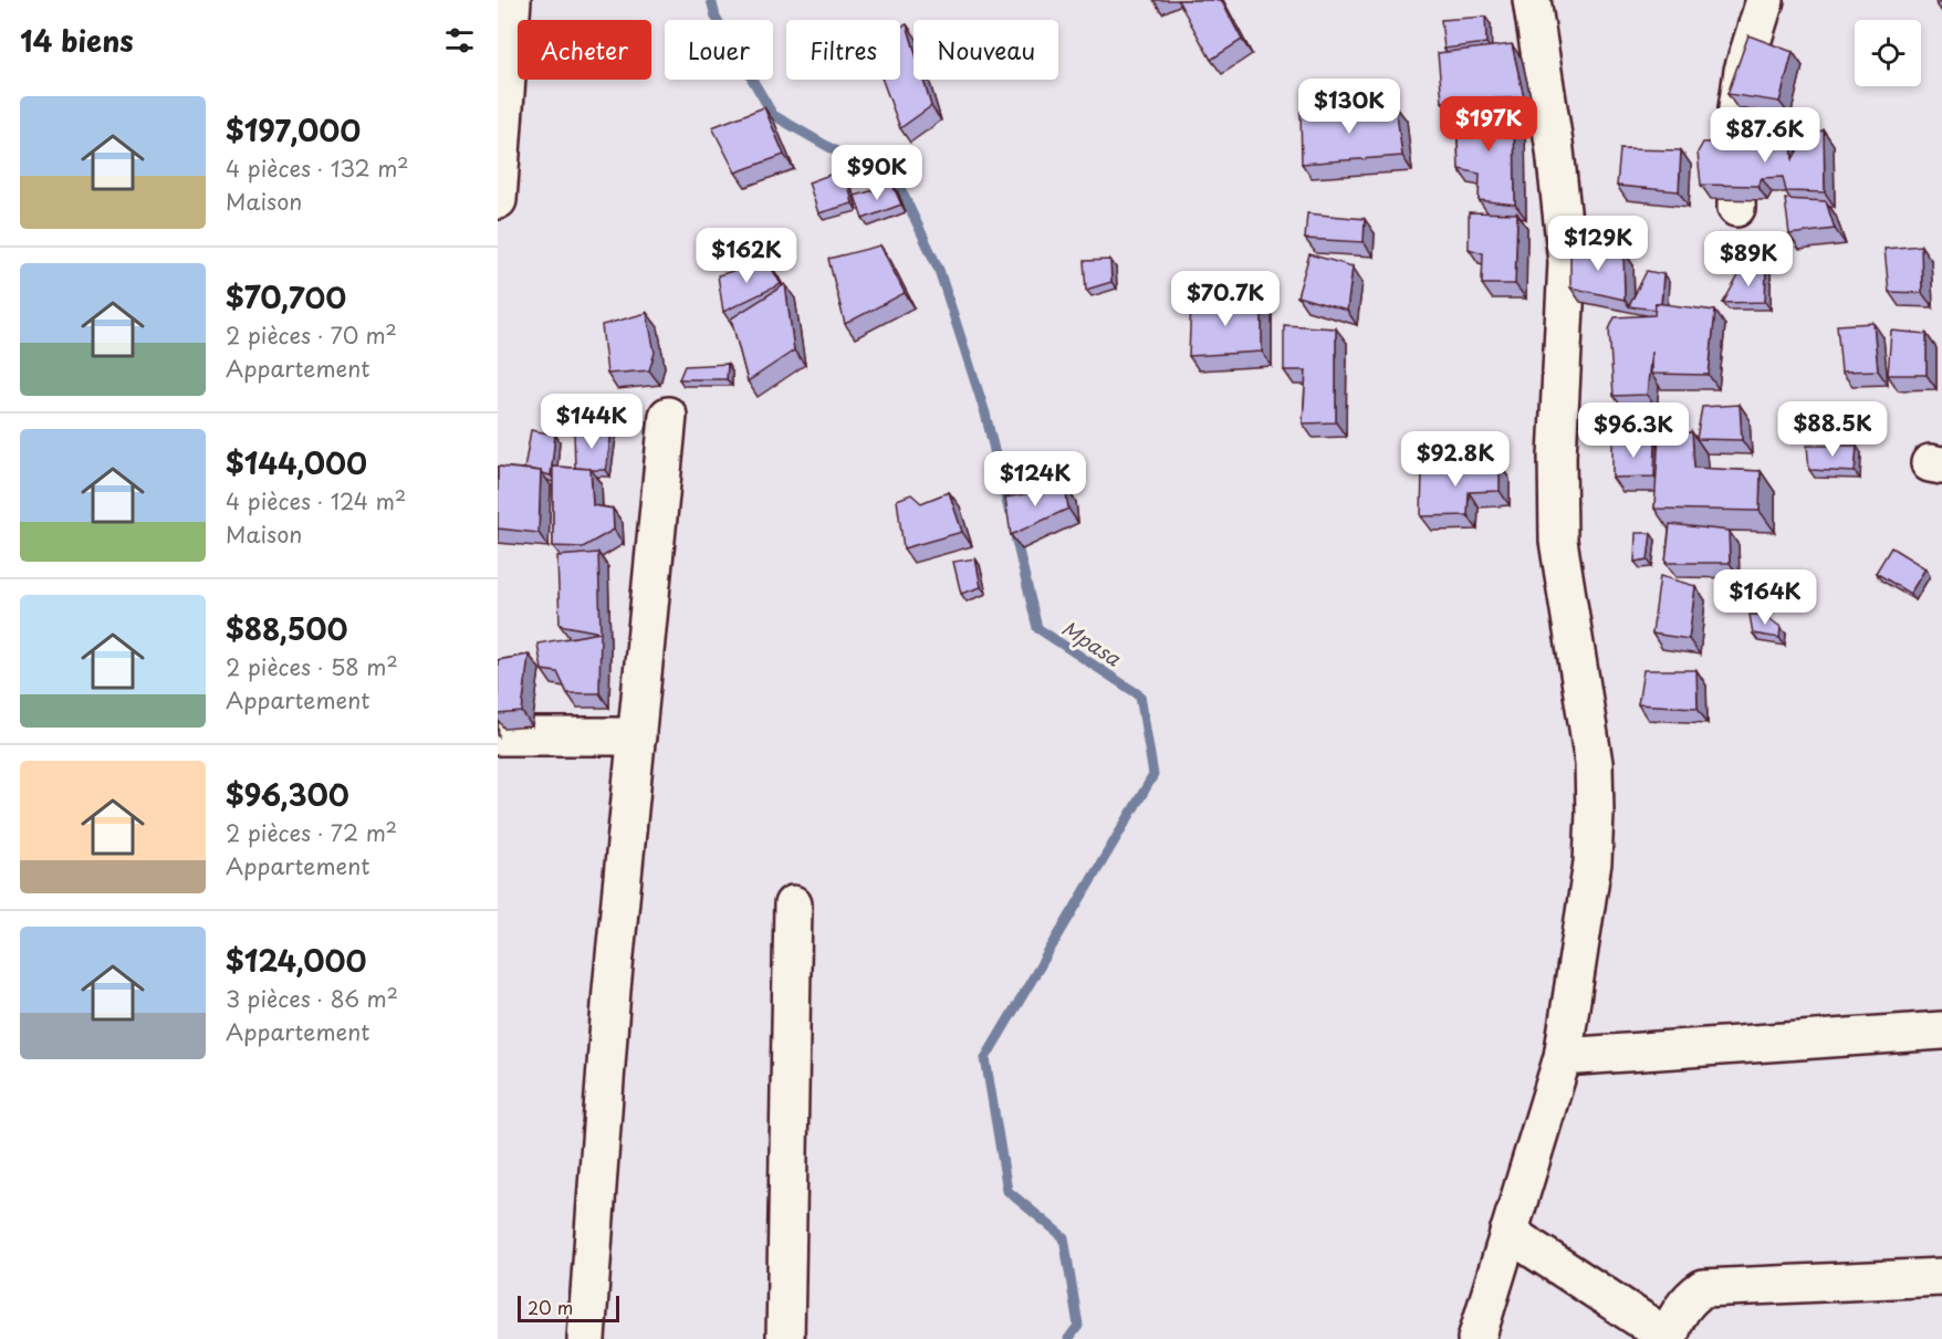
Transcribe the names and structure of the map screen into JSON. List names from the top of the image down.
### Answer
{
  "water": ["Mpasa"],
  "scale_bar": "20 m",
  "page": {
    "heading": "14 biens",
    "chip": [
      "Acheter",
      "Louer",
      "Filtres",
      "Nouveau"
    ],
    "price": [
      "$130K",
      "$197K",
      "$87.6K",
      "$90K",
      "$129K",
      "$162K",
      "$89K",
      "$70.7K",
      "$144K",
      "$88.5K",
      "$96.3K",
      "$92.8K",
      "$124K",
      "$164K"
    ],
    "list": [
      {
        "name": "$197,000",
        "note": "4 pièces · 132 m² · Maison"
      },
      {
        "name": "$70,700",
        "note": "2 pièces · 70 m² · Appartement"
      },
      {
        "name": "$144,000",
        "note": "4 pièces · 124 m² · Maison"
      },
      {
        "name": "$88,500",
        "note": "2 pièces · 58 m² · Appartement"
      },
      {
        "name": "$96,300",
        "note": "2 pièces · 72 m² · Appartement"
      },
      {
        "name": "$124,000",
        "note": "3 pièces · 86 m² · Appartement"
      }
    ],
    "scale": "20 m"
  }
}
